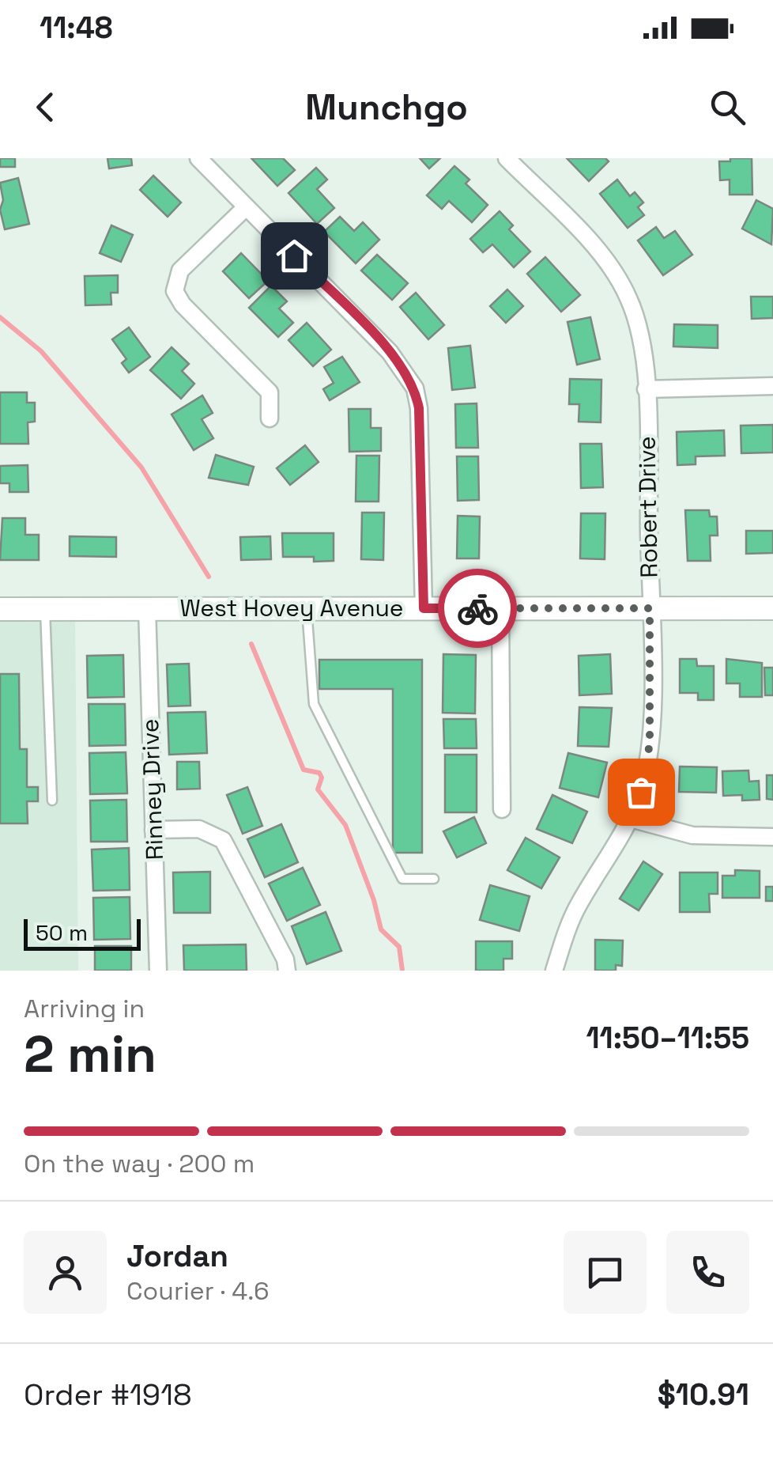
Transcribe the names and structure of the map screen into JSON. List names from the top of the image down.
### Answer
{
  "streets": {
    "street": ["Robert Drive", "West Hovey Avenue", "Rinney Drive"]
  },
  "crossings": [
    ["Robert Drive", "West Hovey Avenue"],
    ["West Hovey Avenue", "Rinney Drive"]
  ],
  "scale_bar": "50 m",
  "page": {
    "status": "11:48",
    "header": "Munchgo",
    "scale": "50 m",
    "heading": ["2 min", "Arriving in", "11:50–11:55"],
    "panel": [
      "Jordan",
      "Courier · 4.6",
      "Order #1918",
      "$10.91"
    ],
    "bar": "On the way · 200 m"
  }
}
